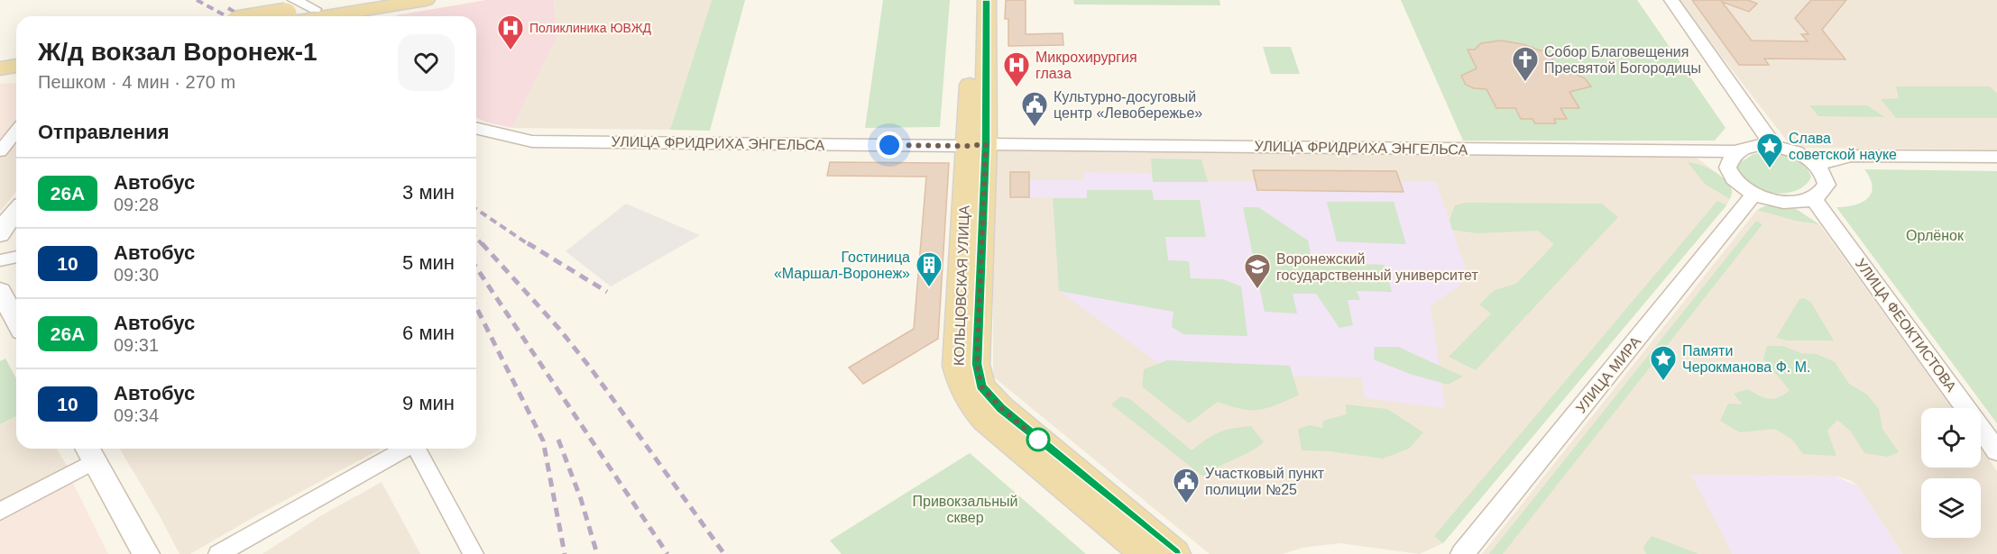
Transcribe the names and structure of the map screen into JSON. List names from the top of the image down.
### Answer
{
  "streets": {
    "main road": ["КОЛЬЦОВСКАЯ УЛИЦА"],
    "street": ["УЛИЦА ФРИДРИХА ЭНГЕЛЬСА", "УЛИЦА ФЕОКТИСТОВА", "УЛИЦА МИРА"]
  },
  "crossings": [
    ["УЛИЦА ФРИДРИХА ЭНГЕЛЬСА", "КОЛЬЦОВСКАЯ УЛИЦА"]
  ],
  "parks": ["Орлёнок", "Привокзальный сквер"],
  "places": {
    "hospital": ["Поликлиника ЮВЖД", "Микрохирургия глаза"],
    "church": ["Собор Благовещения Пресвятой Богородицы"],
    "public building": ["Культурно-досуговый центр «Левобережье»", "Участковый пункт полиции №25"],
    "place": ["Слава советской науке", "Памяти Черокманова Ф. М."],
    "building": ["Гостиница «Маршал-Воронеж»"],
    "school or university": ["Воронежский государственный университет"]
  },
  "lines": ["bus line 26А"],
  "page": {
    "heading": [
      ["Ж/д вокзал Воронеж-1", "Пешком · 4 мин · 270 m"],
      "Отправления"
    ],
    "list": [
      {
        "mark": "26А",
        "name": "Автобус",
        "note": "09:28",
        "value": "3 мин"
      },
      {
        "mark": "10",
        "name": "Автобус",
        "note": "09:30",
        "value": "5 мин"
      },
      {
        "mark": "26А",
        "name": "Автобус",
        "note": "09:31",
        "value": "6 мин"
      },
      {
        "mark": "10",
        "name": "Автобус",
        "note": "09:34",
        "value": "9 мин"
      }
    ]
  }
}
